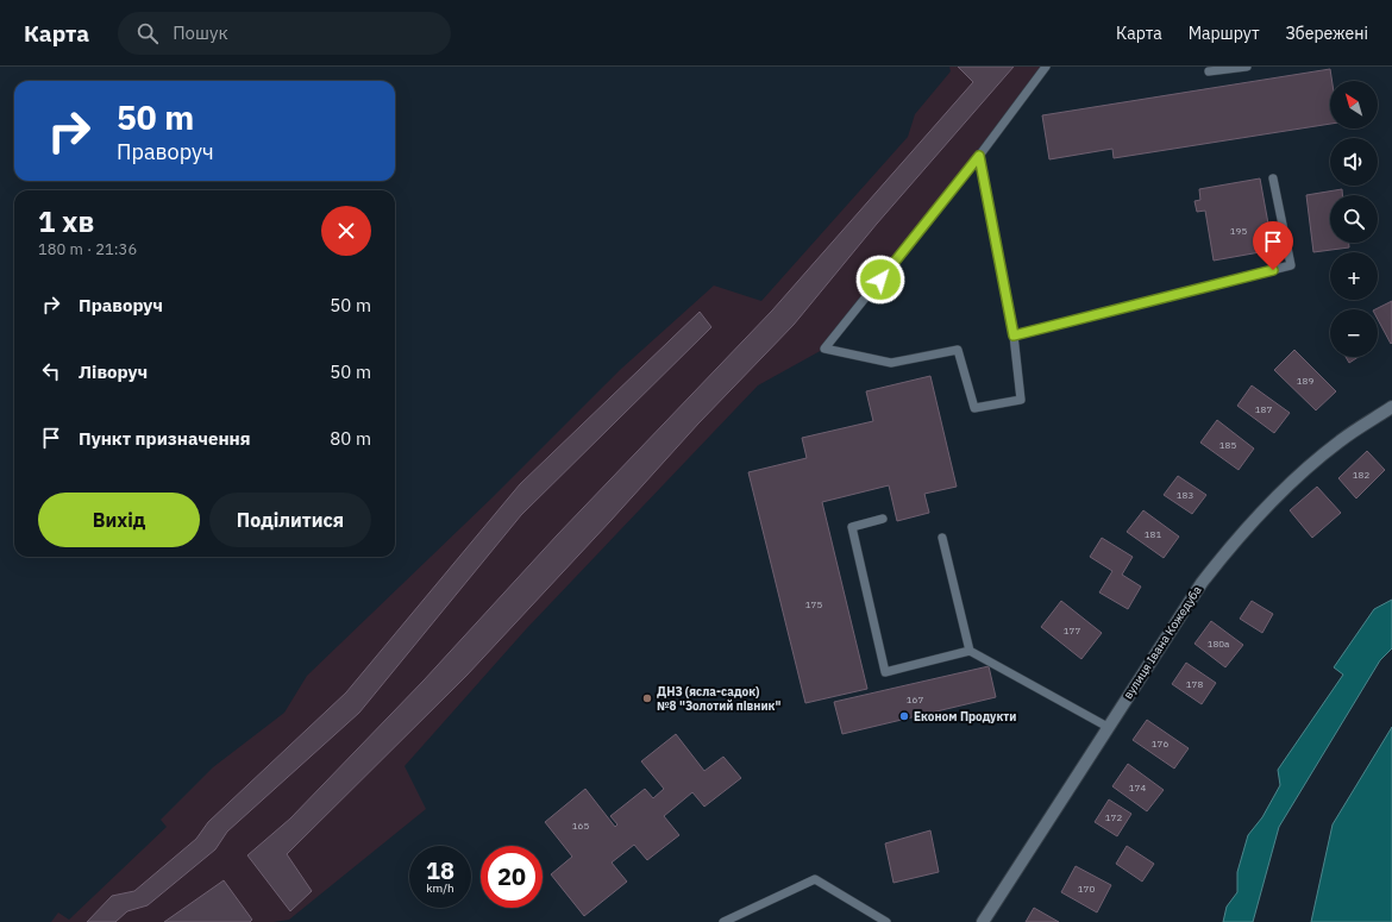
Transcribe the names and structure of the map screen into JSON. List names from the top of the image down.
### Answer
{
  "streets": {
    "street": ["вулиця Івана Кожедуба"]
  },
  "places": ["ДНЗ (ясла-садок) №8 \"Золотий півник\"", "Економ Продукти"],
  "house_numbers": [
    "195",
    "189",
    "187",
    "185",
    "182",
    "183",
    "181",
    "175",
    "177",
    "180а",
    "178",
    "167",
    "176",
    "174",
    "172",
    "165",
    "170"
  ],
  "north": "top left",
  "page": {
    "header": "Карта",
    "search": "Пошук",
    "nav": ["Карта", "Маршрут", "Збережені"],
    "map_buttons": ["+", "−"],
    "turn": ["50 m", "Праворуч"],
    "heading": ["1 хв", "180 m · 21:36"],
    "list": [
      {
        "name": "Праворуч",
        "value": "50 m"
      },
      {
        "name": "Ліворуч",
        "value": "50 m"
      },
      {
        "name": "Пункт призначення",
        "value": "80 m"
      }
    ],
    "buttons": ["Вихід", "Поділитися"],
    "speed": "18 km/h",
    "limit": "20"
  }
}
